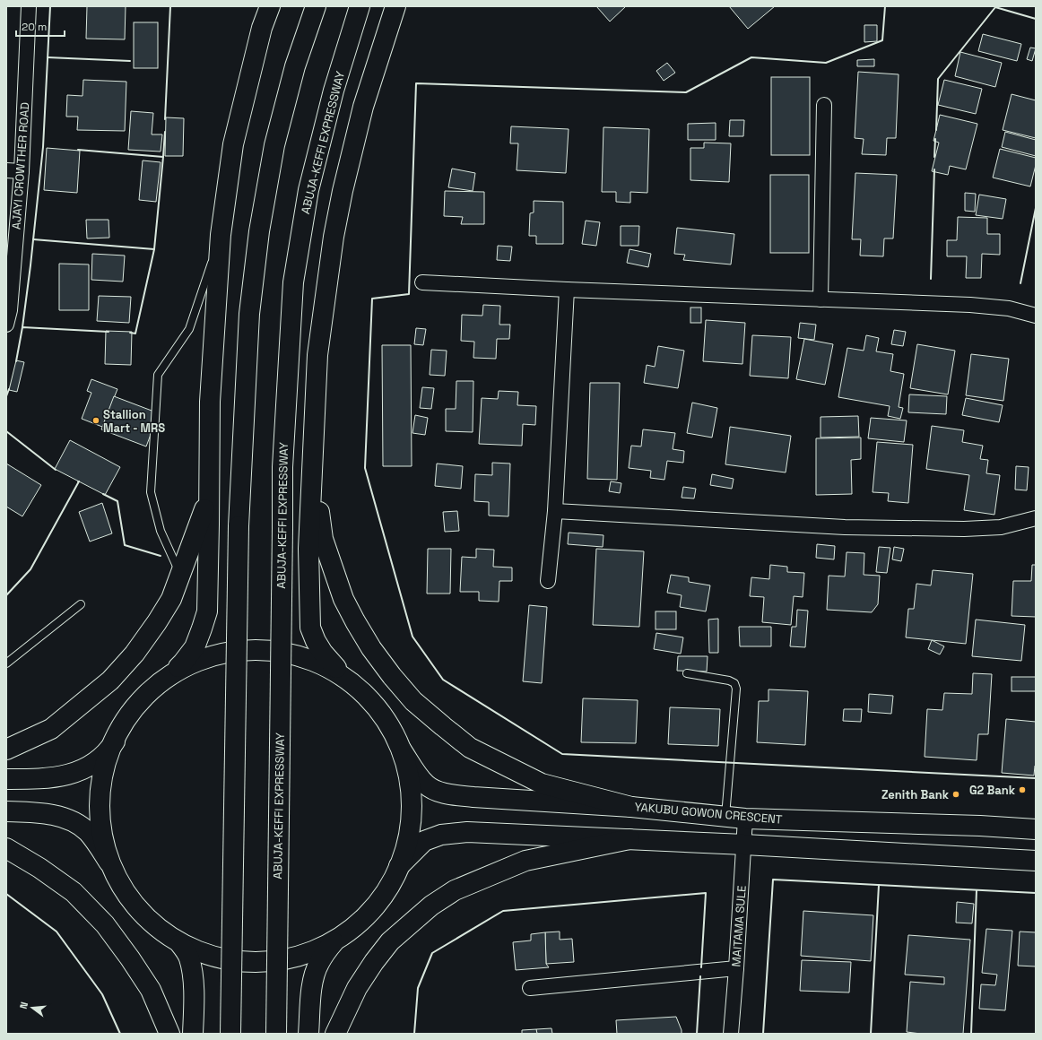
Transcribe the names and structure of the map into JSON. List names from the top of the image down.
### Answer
{
  "streets": {
    "main road": ["ABUJA-KEFFI EXPRESSWAY", "YAKUBU GOWON CRESCENT"],
    "street": ["AJAYI CROWTHER ROAD", "MAITAMA SULE"]
  },
  "crossings": [
    ["YAKUBU GOWON CRESCENT", "MAITAMA SULE"]
  ],
  "places": ["Stallion Mart - MRS", "G2 Bank", "Zenith Bank"],
  "scale_bar": "20 m",
  "north": "left"
}
